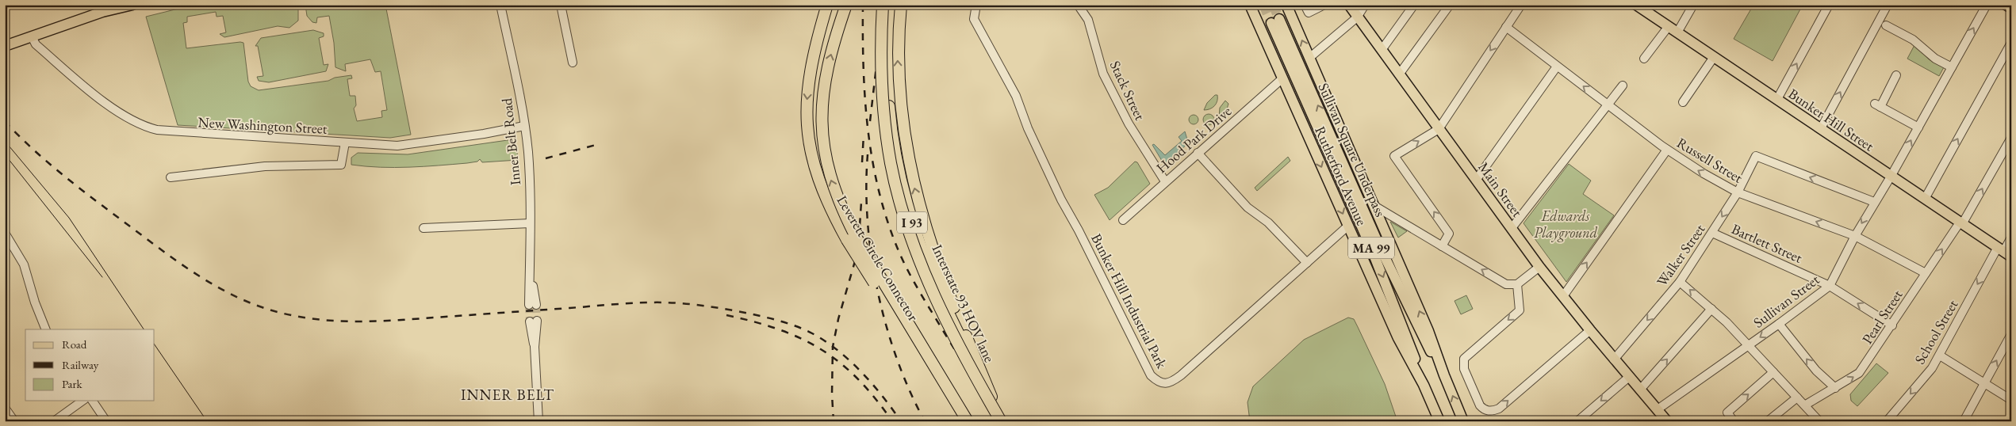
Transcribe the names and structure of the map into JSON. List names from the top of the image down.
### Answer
{
  "streets": {
    "highway": ["I 93", "Leverett Circle Connector", "Interstate 93 HOV lane"],
    "main road": [
      "Bunker Hill Street",
      "Sullivan Square Underpass",
      "Rutherford Avenue",
      "Main Street",
      "MA 99"
    ],
    "street": [
      "Stack Street",
      "New Washington Street",
      "Hood Park Drive",
      "Inner Belt Road",
      "Russell Street",
      "Bartlett Street",
      "Walker Street",
      "Bunker Hill Industrial Park",
      "Sullivan Street",
      "Pearl Street",
      "School Street"
    ]
  },
  "crossings": [
    ["Stack Street", "Hood Park Drive"],
    ["Bunker Hill Street", "Sullivan Street"],
    ["Bunker Hill Street", "Pearl Street"],
    ["Bunker Hill Street", "School Street"],
    ["New Washington Street", "Inner Belt Road"],
    ["Hood Park Drive", "Rutherford Avenue"],
    ["Sullivan Square Underpass", "Rutherford Avenue"],
    ["Russell Street", "Walker Street"],
    ["Russell Street", "Sullivan Street"],
    ["Russell Street", "Pearl Street"],
    ["Rutherford Avenue", "Bunker Hill Industrial Park"],
    ["Main Street", "Walker Street"],
    ["Main Street", "Sullivan Street"],
    ["I 93", "Interstate 93 HOV lane"],
    ["Bartlett Street", "Walker Street"],
    ["Bartlett Street", "Sullivan Street"],
    ["Bartlett Street", "Pearl Street"],
    ["Walker Street", "Sullivan Street"]
  ],
  "one_way": ["Russell Street", "Bartlett Street"],
  "districts": ["INNER BELT"],
  "parks": ["Edwards Playground"],
  "legend": ["Road", "Railway", "Park"]
}
